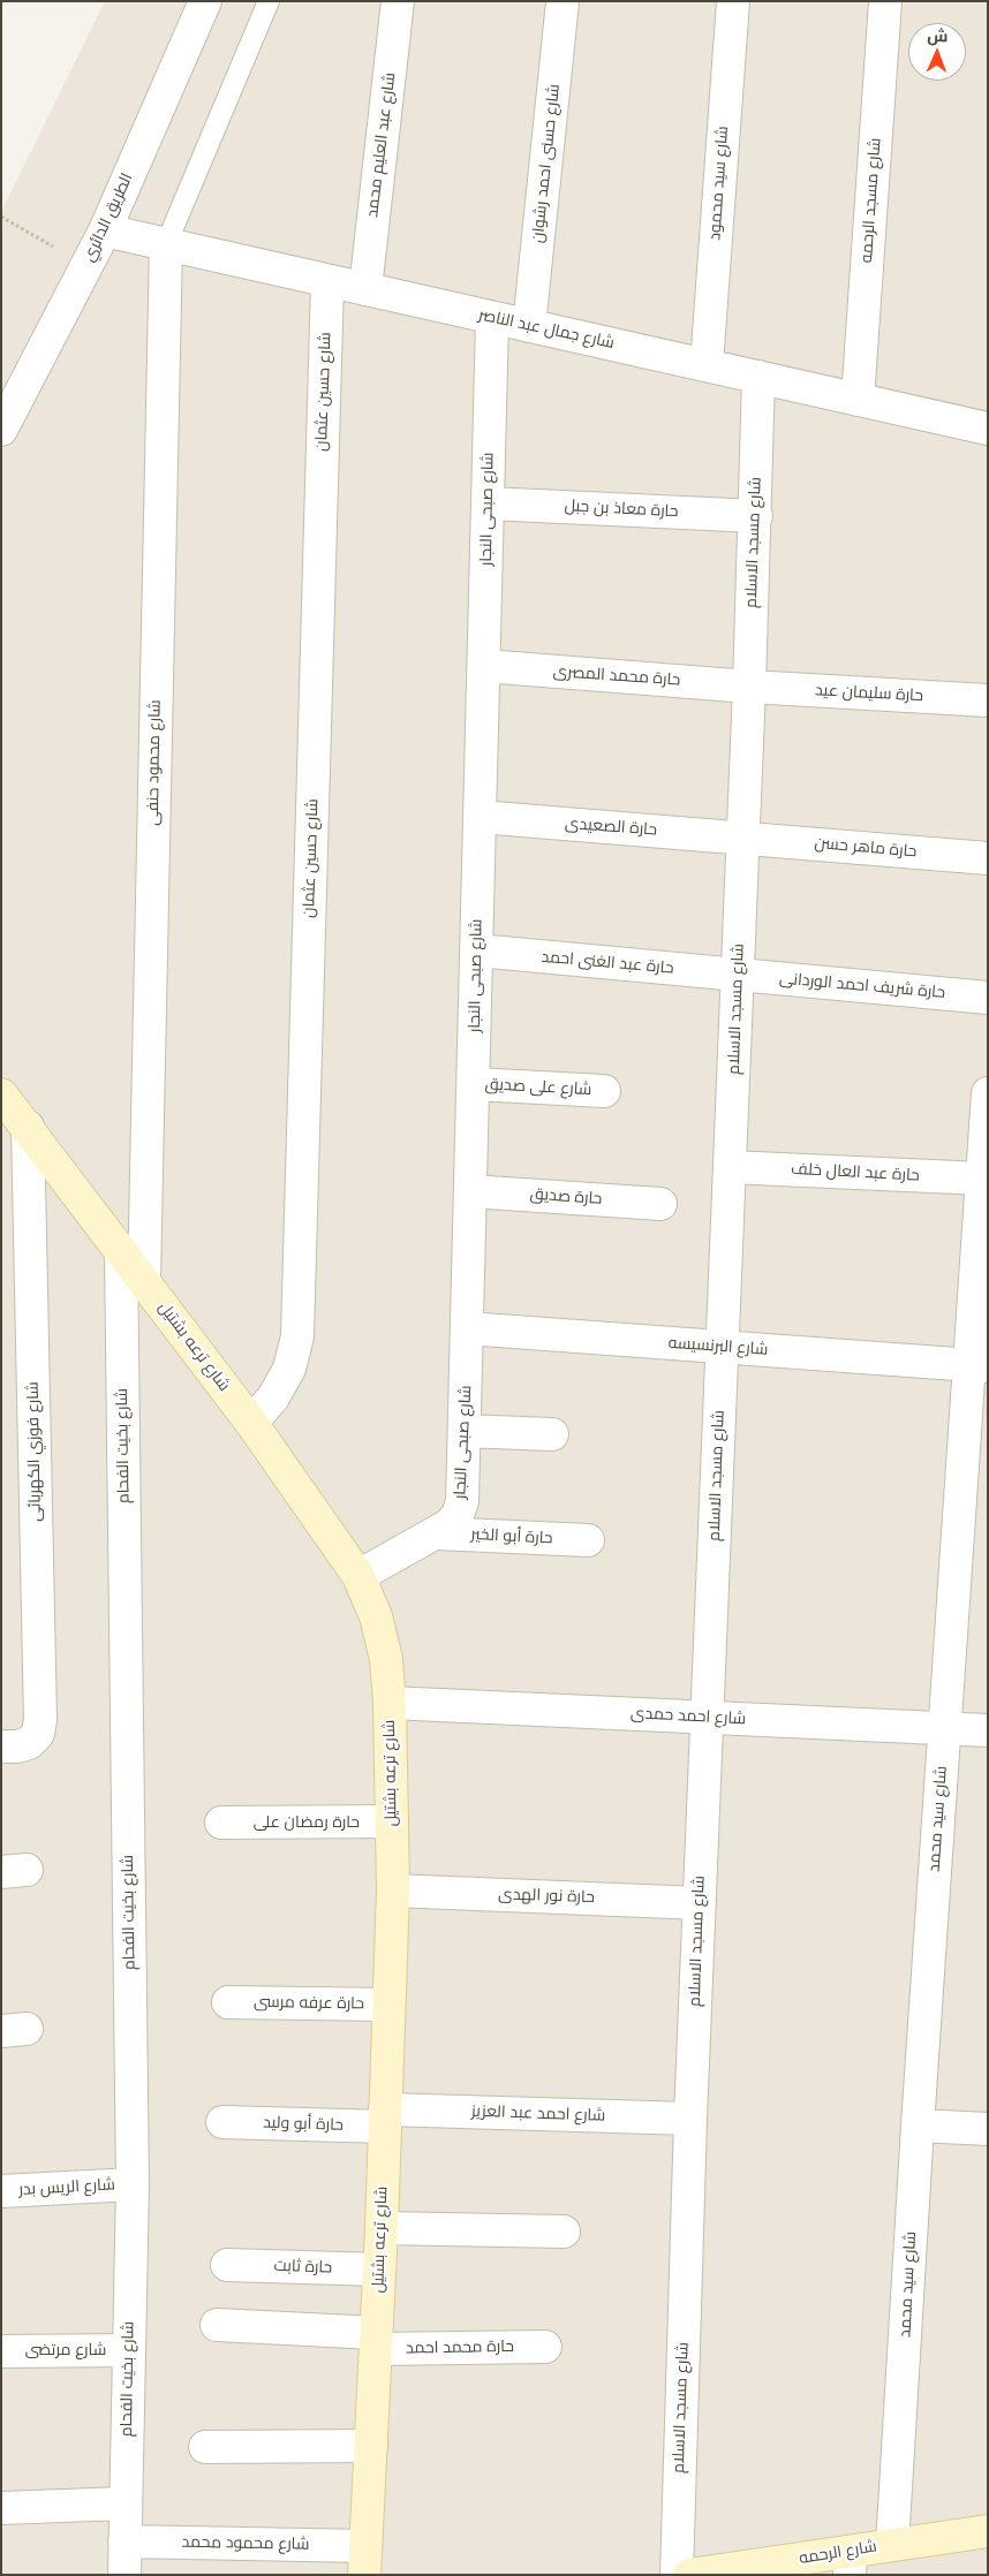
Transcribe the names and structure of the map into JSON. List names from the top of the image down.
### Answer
{
  "streets": {
    "street": [
      "شارع عبد العليم محمد",
      "شارع حسنى احمد رشوان",
      "شارع سيد محمود",
      "شارع مسجد الرحمه",
      "الطريق الدائري",
      "شارع جمال عبد الناصر",
      "شارع حسين عثمان",
      "شارع صبحى النجار",
      "حارة معاذ بن جبل",
      "شارع مسجد الاسلام",
      "حارة محمد المصرى",
      "حارة سليمان عيد",
      "شارع محمود حنفى",
      "حارة الصعيدى",
      "حارة ماهر حسن",
      "حارة عبد الغنى احمد",
      "حارة شريف احمد الوردانى",
      "شارع على صديق",
      "حارة عبد العال خلف",
      "حارة صديق",
      "شارع ترعه بشتيل",
      "شارع البرنسيسه",
      "شارع بخيت الفحام",
      "شارع فوزي الكهربائى",
      "حارة أبو الخير",
      "شارع احمد حمدى",
      "شارع سيد محمد",
      "حارة رمضان على",
      "حارة نور الهدى",
      "حارة عرفه مرسى",
      "شارع احمد عبد العزيز",
      "حارة أبو وليد",
      "شارع الريس بدر",
      "حارة ثابت",
      "حارة محمد احمد",
      "شارع مرتضى",
      "شارع محمود محمد",
      "شارع الرحمه"
    ]
  },
  "crossings": [
    ["شارع عبد العليم محمد", "شارع جمال عبد الناصر"],
    ["شارع حسنى احمد رشوان", "شارع جمال عبد الناصر"],
    ["شارع سيد محمود", "شارع جمال عبد الناصر"],
    ["شارع مسجد الرحمه", "شارع جمال عبد الناصر"],
    ["الطريق الدائري", "شارع جمال عبد الناصر"],
    ["شارع جمال عبد الناصر", "شارع حسين عثمان"],
    ["شارع جمال عبد الناصر", "شارع صبحى النجار"],
    ["شارع جمال عبد الناصر", "شارع مسجد الاسلام"],
    ["شارع جمال عبد الناصر", "شارع محمود حنفى"],
    ["شارع حسين عثمان", "شارع ترعه بشتيل"],
    ["شارع صبحى النجار", "حارة معاذ بن جبل"],
    ["شارع صبحى النجار", "حارة محمد المصرى"],
    ["شارع صبحى النجار", "حارة الصعيدى"],
    ["شارع صبحى النجار", "حارة عبد الغنى احمد"],
    ["شارع صبحى النجار", "شارع على صديق"],
    ["شارع صبحى النجار", "حارة صديق"],
    ["شارع صبحى النجار", "شارع ترعه بشتيل"],
    ["شارع صبحى النجار", "شارع البرنسيسه"],
    ["شارع صبحى النجار", "حارة أبو الخير"],
    ["حارة معاذ بن جبل", "شارع مسجد الاسلام"],
    ["شارع مسجد الاسلام", "حارة محمد المصرى"],
    ["شارع مسجد الاسلام", "حارة سليمان عيد"],
    ["شارع مسجد الاسلام", "حارة الصعيدى"],
    ["شارع مسجد الاسلام", "حارة ماهر حسن"],
    ["شارع مسجد الاسلام", "حارة عبد الغنى احمد"],
    ["شارع مسجد الاسلام", "حارة شريف احمد الوردانى"],
    ["شارع مسجد الاسلام", "حارة عبد العال خلف"],
    ["شارع مسجد الاسلام", "شارع البرنسيسه"],
    ["شارع مسجد الاسلام", "شارع احمد حمدى"],
    ["شارع مسجد الاسلام", "حارة نور الهدى"],
    ["شارع مسجد الاسلام", "شارع احمد عبد العزيز"],
    ["حارة محمد المصرى", "حارة سليمان عيد"],
    ["شارع محمود حنفى", "شارع ترعه بشتيل"],
    ["حارة الصعيدى", "حارة ماهر حسن"],
    ["حارة عبد الغنى احمد", "حارة شريف احمد الوردانى"],
    ["حارة عبد العال خلف", "شارع سيد محمد"],
    ["شارع ترعه بشتيل", "شارع بخيت الفحام"],
    ["شارع ترعه بشتيل", "شارع فوزي الكهربائى"],
    ["شارع ترعه بشتيل", "شارع احمد حمدى"],
    ["شارع ترعه بشتيل", "حارة رمضان على"],
    ["شارع ترعه بشتيل", "حارة نور الهدى"],
    ["شارع ترعه بشتيل", "حارة عرفه مرسى"],
    ["شارع ترعه بشتيل", "شارع احمد عبد العزيز"],
    ["شارع ترعه بشتيل", "حارة أبو وليد"],
    ["شارع ترعه بشتيل", "حارة ثابت"],
    ["شارع ترعه بشتيل", "حارة محمد احمد"],
    ["شارع ترعه بشتيل", "شارع محمود محمد"],
    ["شارع البرنسيسه", "شارع سيد محمد"],
    ["شارع بخيت الفحام", "شارع الريس بدر"],
    ["شارع بخيت الفحام", "شارع مرتضى"],
    ["شارع بخيت الفحام", "شارع محمود محمد"],
    ["شارع احمد حمدى", "شارع سيد محمد"],
    ["شارع سيد محمد", "شارع الرحمه"],
    ["شارع احمد عبد العزيز", "حارة أبو وليد"]
  ],
  "north": "top"
}
